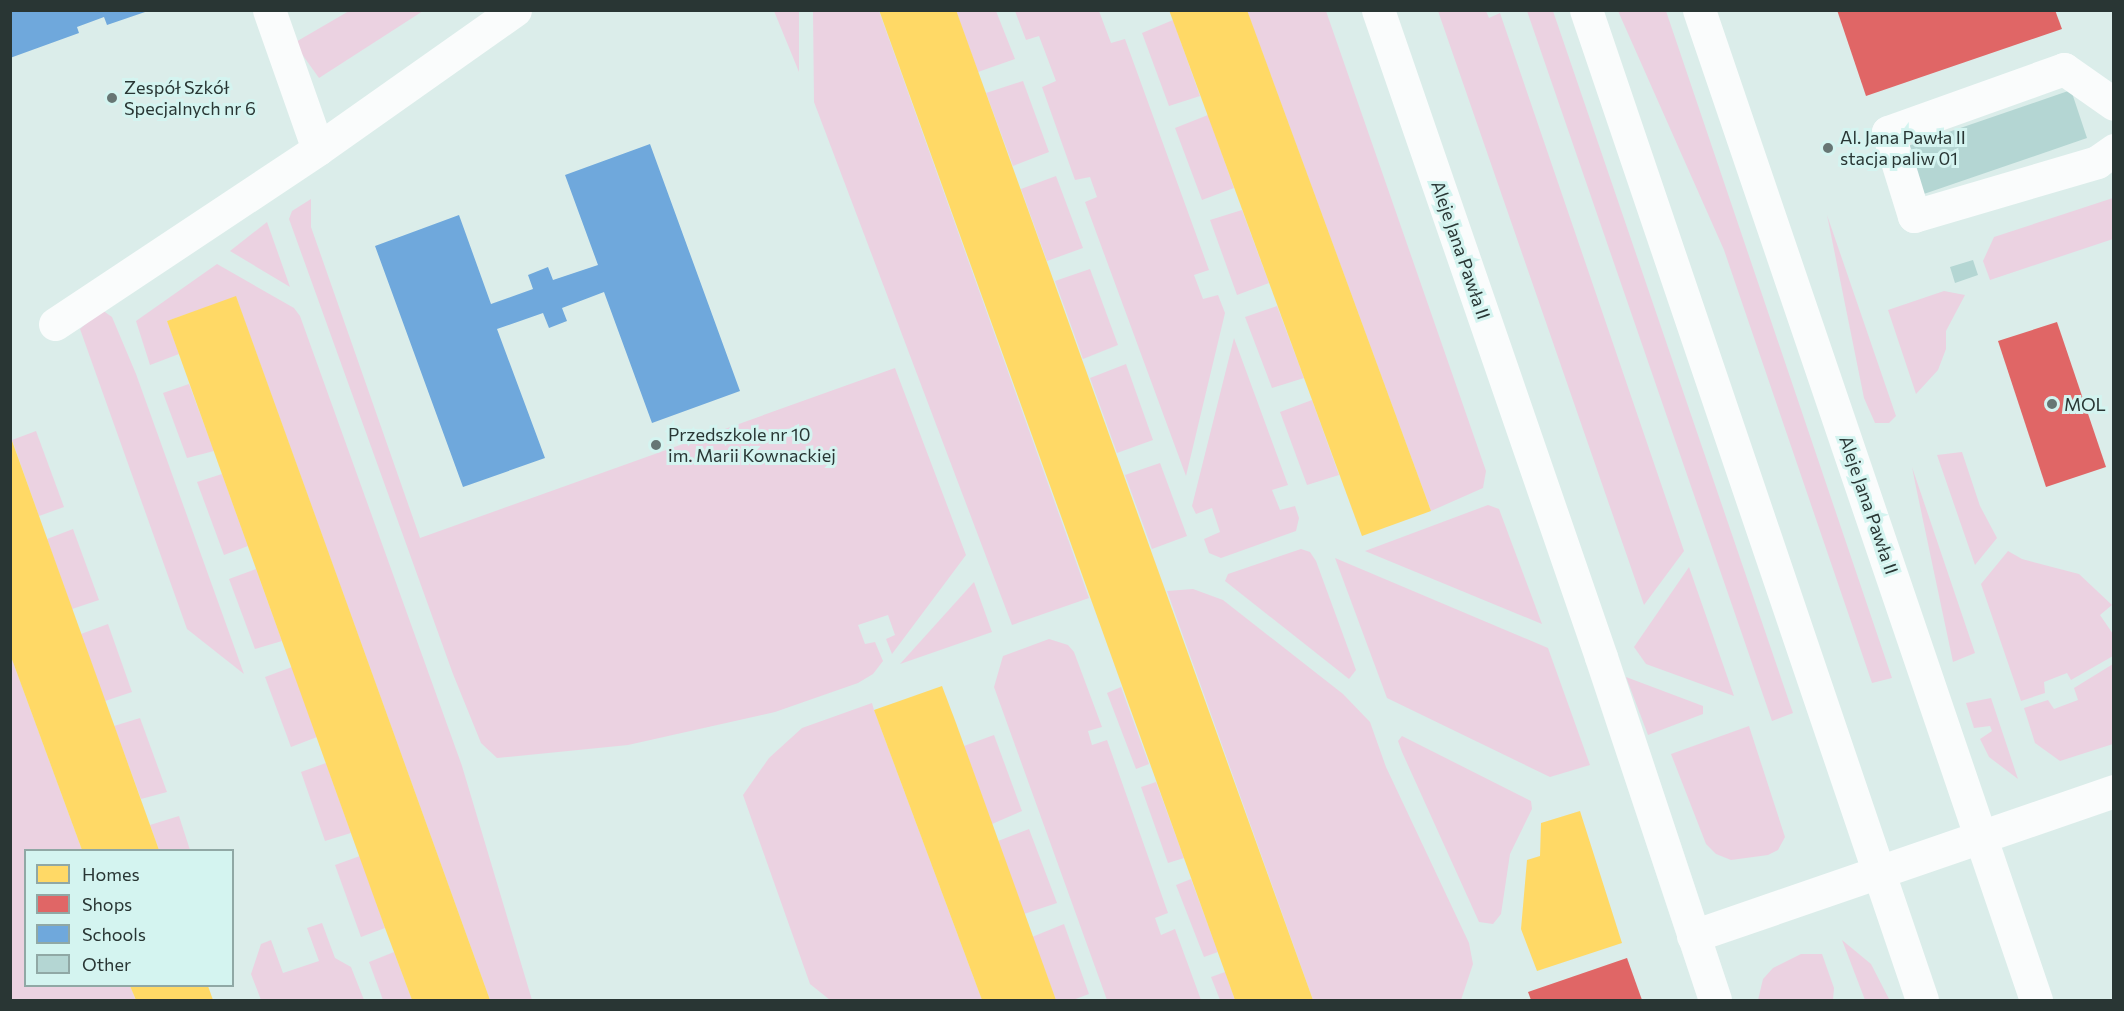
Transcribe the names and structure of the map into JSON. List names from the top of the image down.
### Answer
{
  "streets": {
    "main road": ["Aleje Jana Pawła II"]
  },
  "places": [
    "Zespół Szkół Specjalnych nr 6",
    "Al. Jana Pawła II stacja paliw 01",
    "MOL",
    "Przedszkole nr 10 im. Marii Kownackiej"
  ],
  "legend": [
    "Homes",
    "Shops",
    "Schools",
    "Other"
  ]
}
